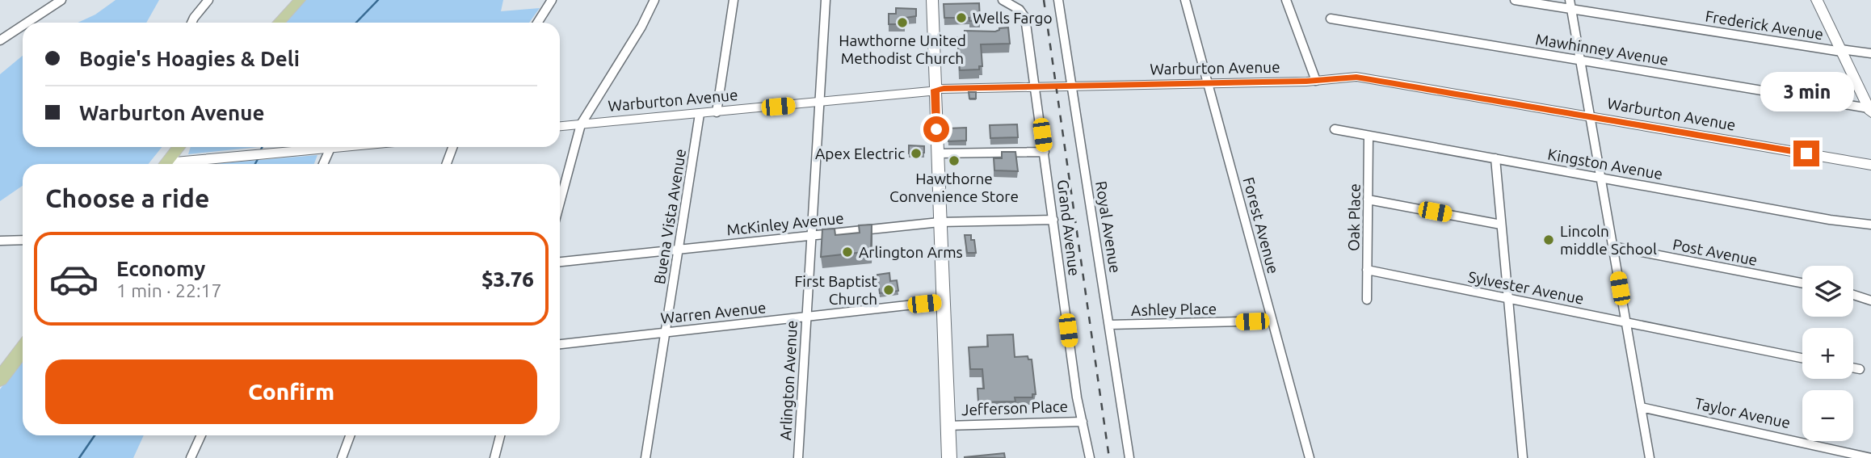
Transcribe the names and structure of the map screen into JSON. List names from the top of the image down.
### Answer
{
  "streets": {
    "street": [
      "Frederick Avenue",
      "Mawhinney Avenue",
      "Warburton Avenue",
      "Kingston Avenue",
      "Buena Vista Avenue",
      "Oak Place",
      "McKinley Avenue",
      "Forest Avenue",
      "Royal Avenue",
      "Grand Avenue",
      "Post Avenue",
      "Sylvester Avenue",
      "Ashley Place",
      "Warren Avenue",
      "Arlington Avenue",
      "Jefferson Place",
      "Taylor Avenue"
    ]
  },
  "crossings": [
    ["Warburton Avenue", "Buena Vista Avenue"],
    ["Warburton Avenue", "Forest Avenue"],
    ["Warburton Avenue", "Royal Avenue"],
    ["Warburton Avenue", "Grand Avenue"],
    ["Warburton Avenue", "Arlington Avenue"],
    ["Kingston Avenue", "Oak Place"],
    ["Buena Vista Avenue", "McKinley Avenue"],
    ["Buena Vista Avenue", "Warren Avenue"],
    ["Oak Place", "Sylvester Avenue"],
    ["McKinley Avenue", "Grand Avenue"],
    ["McKinley Avenue", "Arlington Avenue"],
    ["Forest Avenue", "Ashley Place"],
    ["Royal Avenue", "Ashley Place"],
    ["Grand Avenue", "Jefferson Place"],
    ["Warren Avenue", "Arlington Avenue"]
  ],
  "places": [
    "Wells Fargo",
    "Hawthorne United Methodist Church",
    "Apex Electric",
    "Hawthorne Convenience Store",
    "Lincoln middle School",
    "Arlington Arms",
    "First Baptist Church"
  ],
  "page": {
    "banner": ["Bogie's Hoagies & Deli", "Warburton Avenue"],
    "bubble": "3 min",
    "heading": "Choose a ride",
    "list": [
      {
        "name": "Economy",
        "note": "1 min · 22:17",
        "value": "$3.76"
      }
    ],
    "map_buttons": ["+", "−"],
    "buttons": "Confirm"
  }
}
